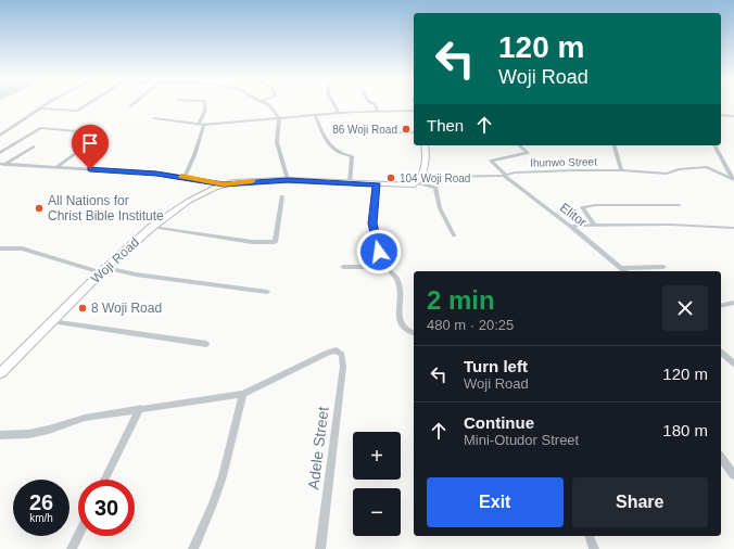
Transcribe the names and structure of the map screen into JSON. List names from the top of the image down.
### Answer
{
  "streets": {
    "main road": ["Woji Road"],
    "street": ["Ihunwo Street", "Elitor", "Adele Street"]
  },
  "crossings": [
    ["Ihunwo Street", "Elitor"],
    ["Ihunwo Street", "Woji Road"]
  ],
  "places": [
    "86 Woji Road",
    "104 Woji Road",
    "All Nations for Christ Bible Institute",
    "8 Woji Road"
  ],
  "page": {
    "turn": ["120 m", "Woji Road"],
    "then": "Then",
    "heading": ["2 min", "480 m · 20:25"],
    "list": [
      {
        "name": "Turn left",
        "note": "Woji Road",
        "value": "120 m"
      },
      {
        "name": "Continue",
        "note": "Mini-Otudor Street",
        "value": "180 m"
      }
    ],
    "map_buttons": ["+", "−"],
    "buttons": ["Exit", "Share"],
    "speed": "26 km/h",
    "limit": "30"
  }
}
